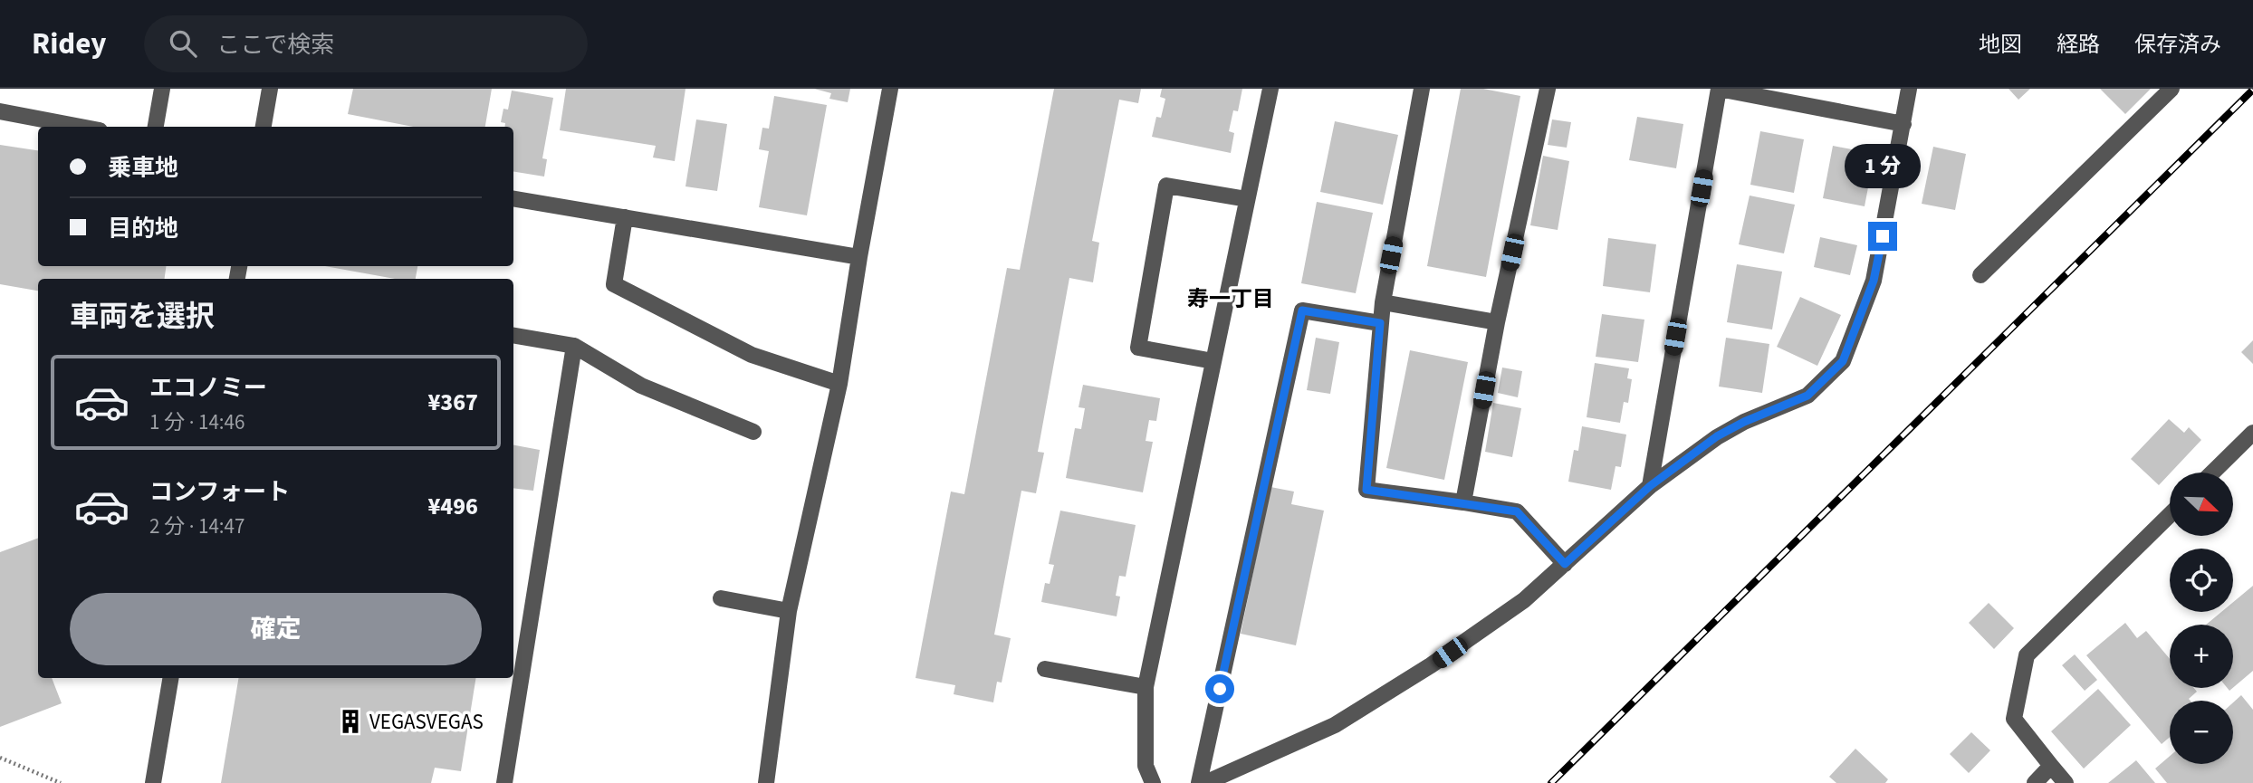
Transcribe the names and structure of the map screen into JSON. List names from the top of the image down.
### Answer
{
  "districts": ["寿一丁目"],
  "places": {
    "building": ["VEGASVEGAS"]
  },
  "north": "bottom right",
  "page": {
    "header": "Ridey",
    "search": "ここで検索",
    "nav": ["地図", "経路", "保存済み"],
    "banner": ["乗車地", "目的地"],
    "bubble": "1 分",
    "heading": "車両を選択",
    "list": [
      {
        "name": "エコノミー",
        "note": "1 分 · 14:46",
        "value": "¥367"
      },
      {
        "name": "コンフォート",
        "note": "2 分 · 14:47",
        "value": "¥496"
      }
    ],
    "map_buttons": ["+", "−"],
    "buttons": "確定"
  }
}
